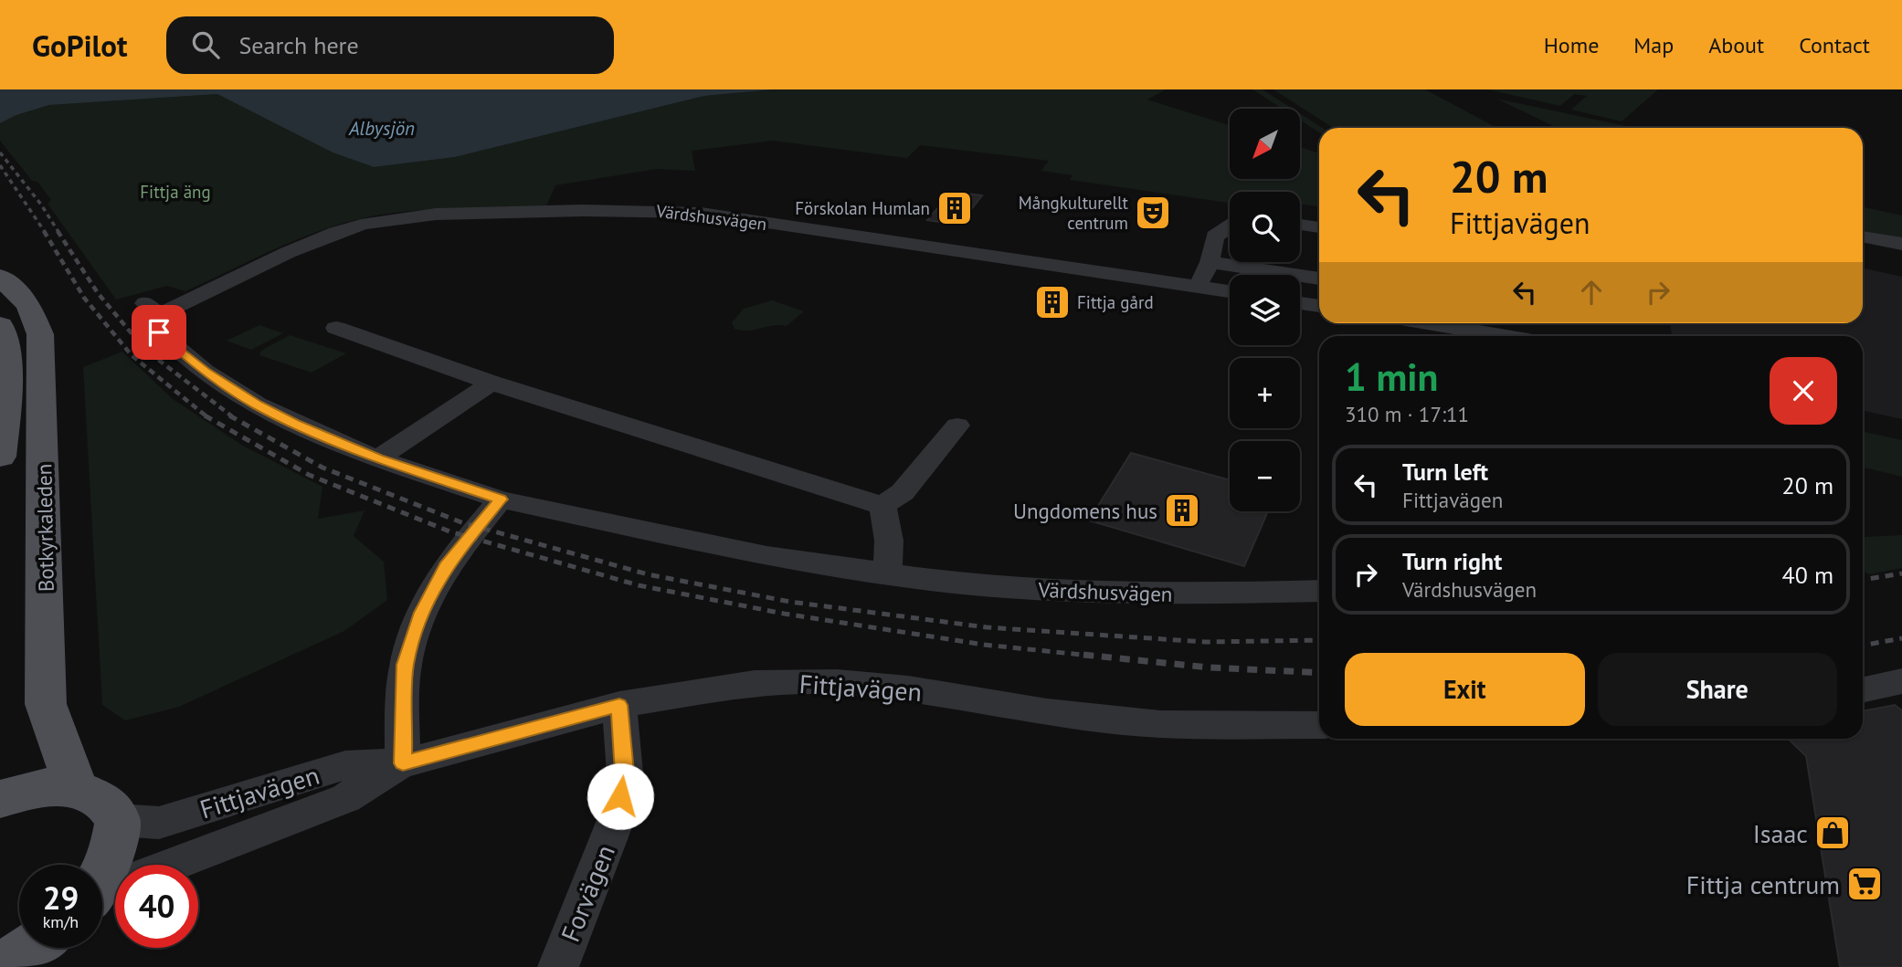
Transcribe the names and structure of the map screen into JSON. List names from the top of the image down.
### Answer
{
  "streets": {
    "main road": ["Botkyrkaleden"],
    "street": ["Värdshusvägen", "Fittjavägen", "Forvägen"]
  },
  "crossings": [
    ["Fittjavägen", "Forvägen"]
  ],
  "water": ["Albysjön"],
  "parks": ["Fittja äng"],
  "places": {
    "building": ["Förskolan Humlan", "Fittja gård", "Ungdomens hus"],
    "theatre": ["Mångkulturellt centrum"],
    "shop": ["Isaac"],
    "supermarket": ["Fittja centrum"]
  },
  "north": "bottom left",
  "page": {
    "header": "GoPilot",
    "search": "Search here",
    "nav": [
      "Home",
      "Map",
      "About",
      "Contact"
    ],
    "map_buttons": ["+", "−"],
    "turn": ["20 m", "Fittjavägen"],
    "heading": ["1 min", "310 m · 17:11"],
    "list": [
      {
        "name": "Turn left",
        "note": "Fittjavägen",
        "value": "20 m"
      },
      {
        "name": "Turn right",
        "note": "Värdshusvägen",
        "value": "40 m"
      }
    ],
    "buttons": ["Exit", "Share"],
    "speed": "29 km/h",
    "limit": "40"
  }
}
